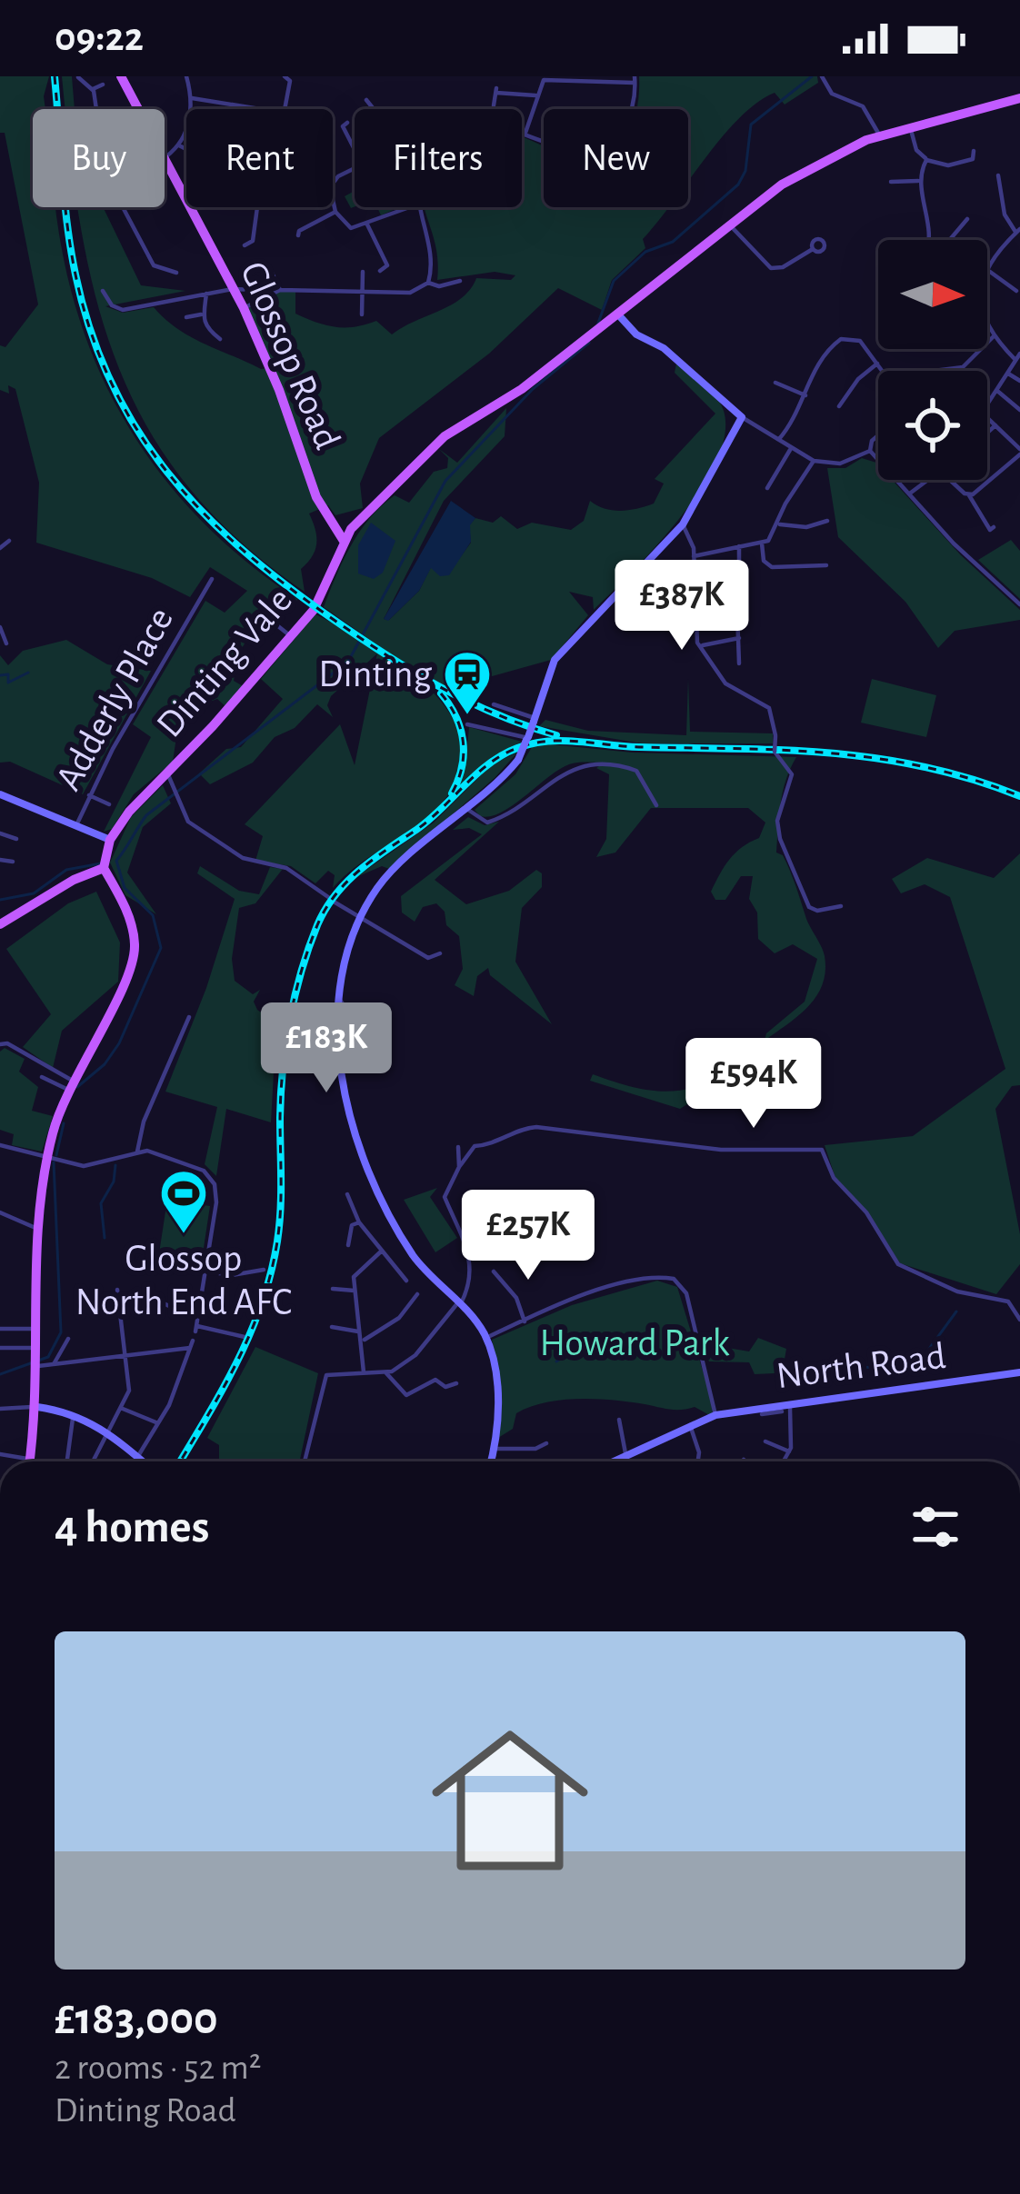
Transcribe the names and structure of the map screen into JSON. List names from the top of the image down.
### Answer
{
  "streets": {
    "main road": ["Glossop Road", "Dinting Vale"],
    "street": ["Adderly Place", "North Road"]
  },
  "crossings": [
    ["Glossop Road", "Dinting Vale"]
  ],
  "parks": ["Howard Park"],
  "places": {
    "station": ["Dinting"],
    "sports": ["Glossop North End AFC"]
  },
  "north": "right",
  "page": {
    "status": "09:22",
    "chip": [
      "Buy",
      "Rent",
      "Filters",
      "New"
    ],
    "price": [
      "£387K",
      "£183K",
      "£594K",
      "£257K"
    ],
    "heading": "4 homes",
    "list": [
      {
        "name": "£183,000",
        "note": "2 rooms · 52 m² · Dinting Road"
      }
    ]
  }
}
